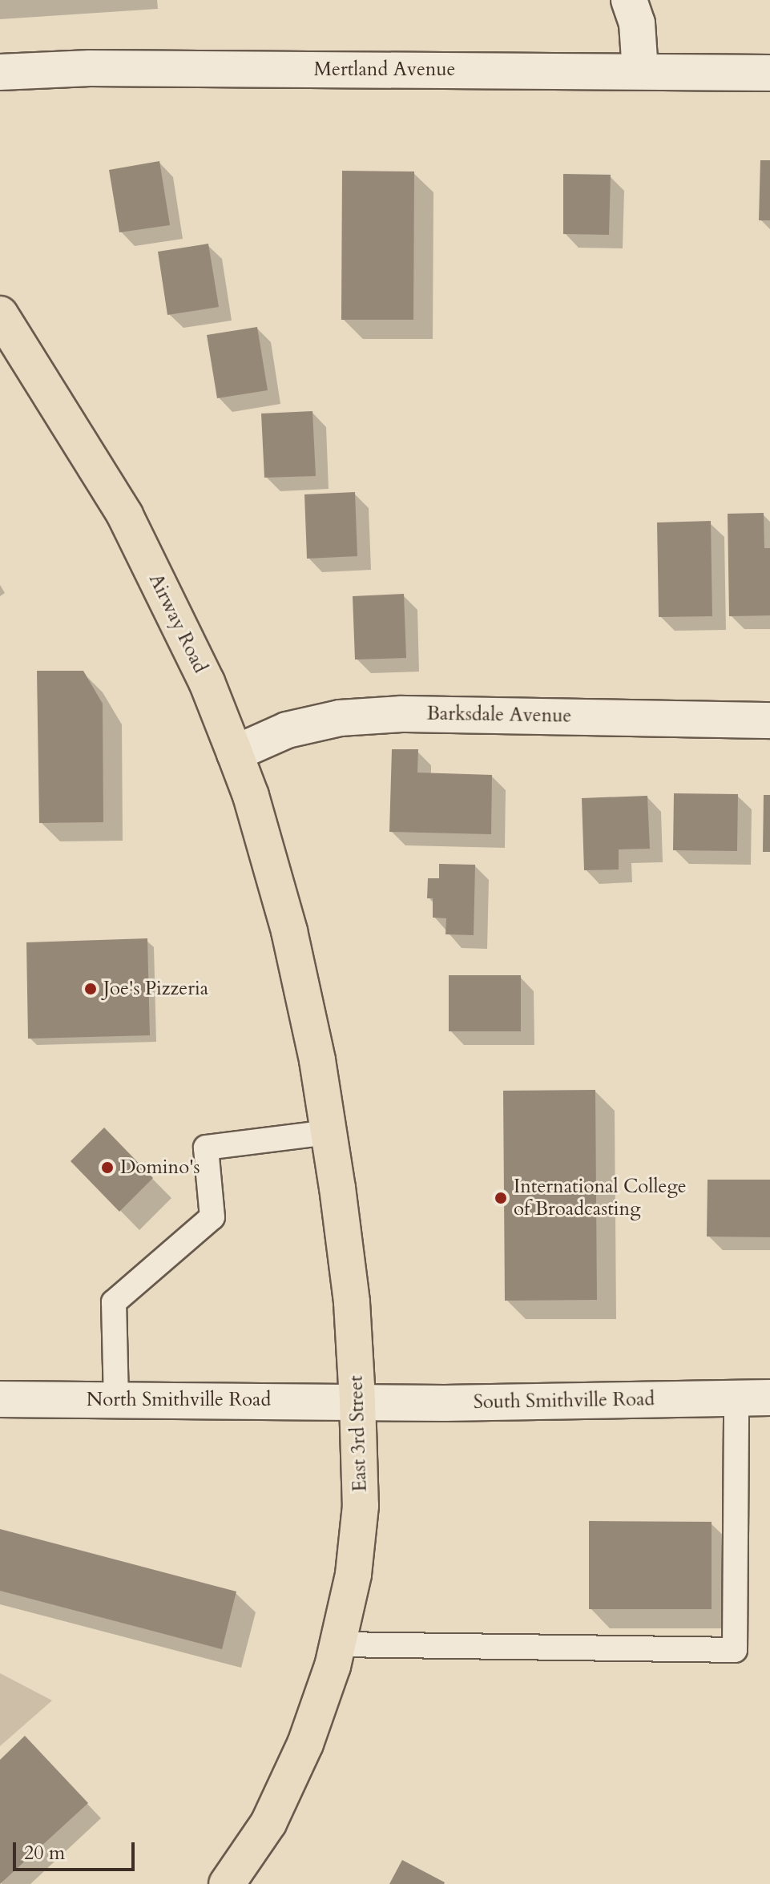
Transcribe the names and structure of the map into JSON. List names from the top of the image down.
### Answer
{
  "streets": {
    "main road": ["Airway Road", "East 3rd Street"],
    "street": [
      "Mertland Avenue",
      "Barksdale Avenue",
      "North Smithville Road",
      "South Smithville Road"
    ]
  },
  "crossings": [
    ["Airway Road", "Barksdale Avenue"],
    ["Airway Road", "East 3rd Street"],
    ["North Smithville Road", "South Smithville Road"],
    ["North Smithville Road", "East 3rd Street"],
    ["South Smithville Road", "East 3rd Street"]
  ],
  "places": ["Joe's Pizzeria", "Domino's", "International College of Broadcasting"],
  "scale_bar": "20 m"
}
